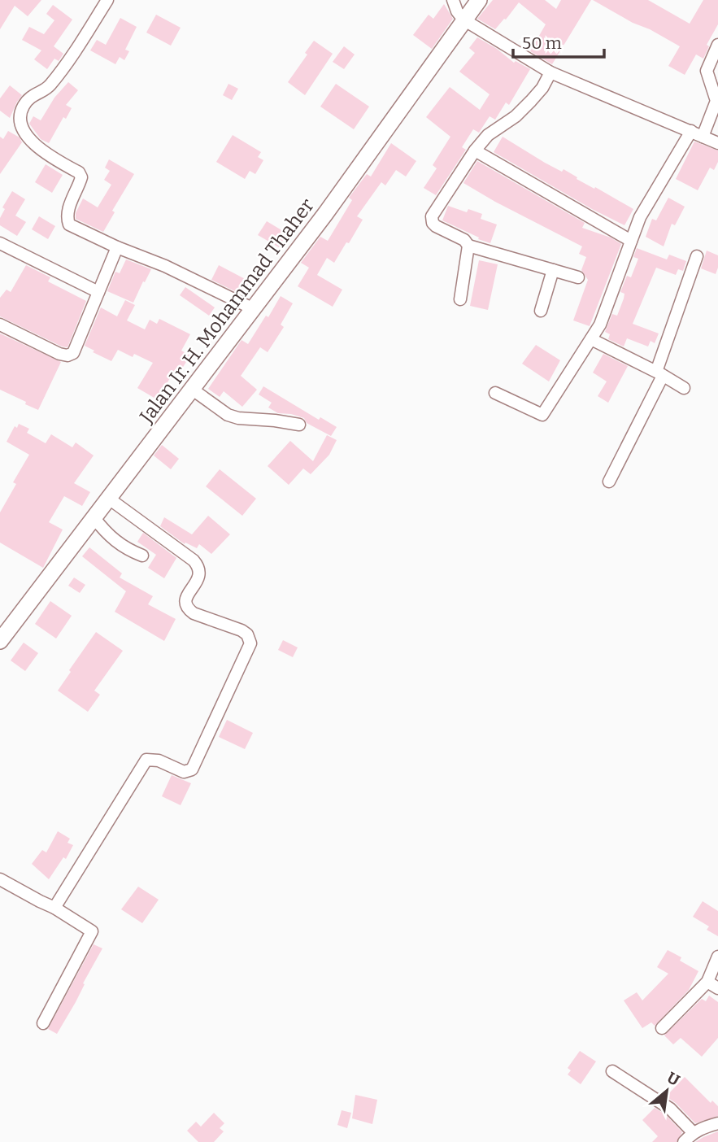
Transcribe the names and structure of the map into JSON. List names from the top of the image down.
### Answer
{
  "streets": {
    "main road": ["Jalan Ir. H. Mohammad Thaher"]
  },
  "scale_bar": "50 m",
  "north": "top right"
}
